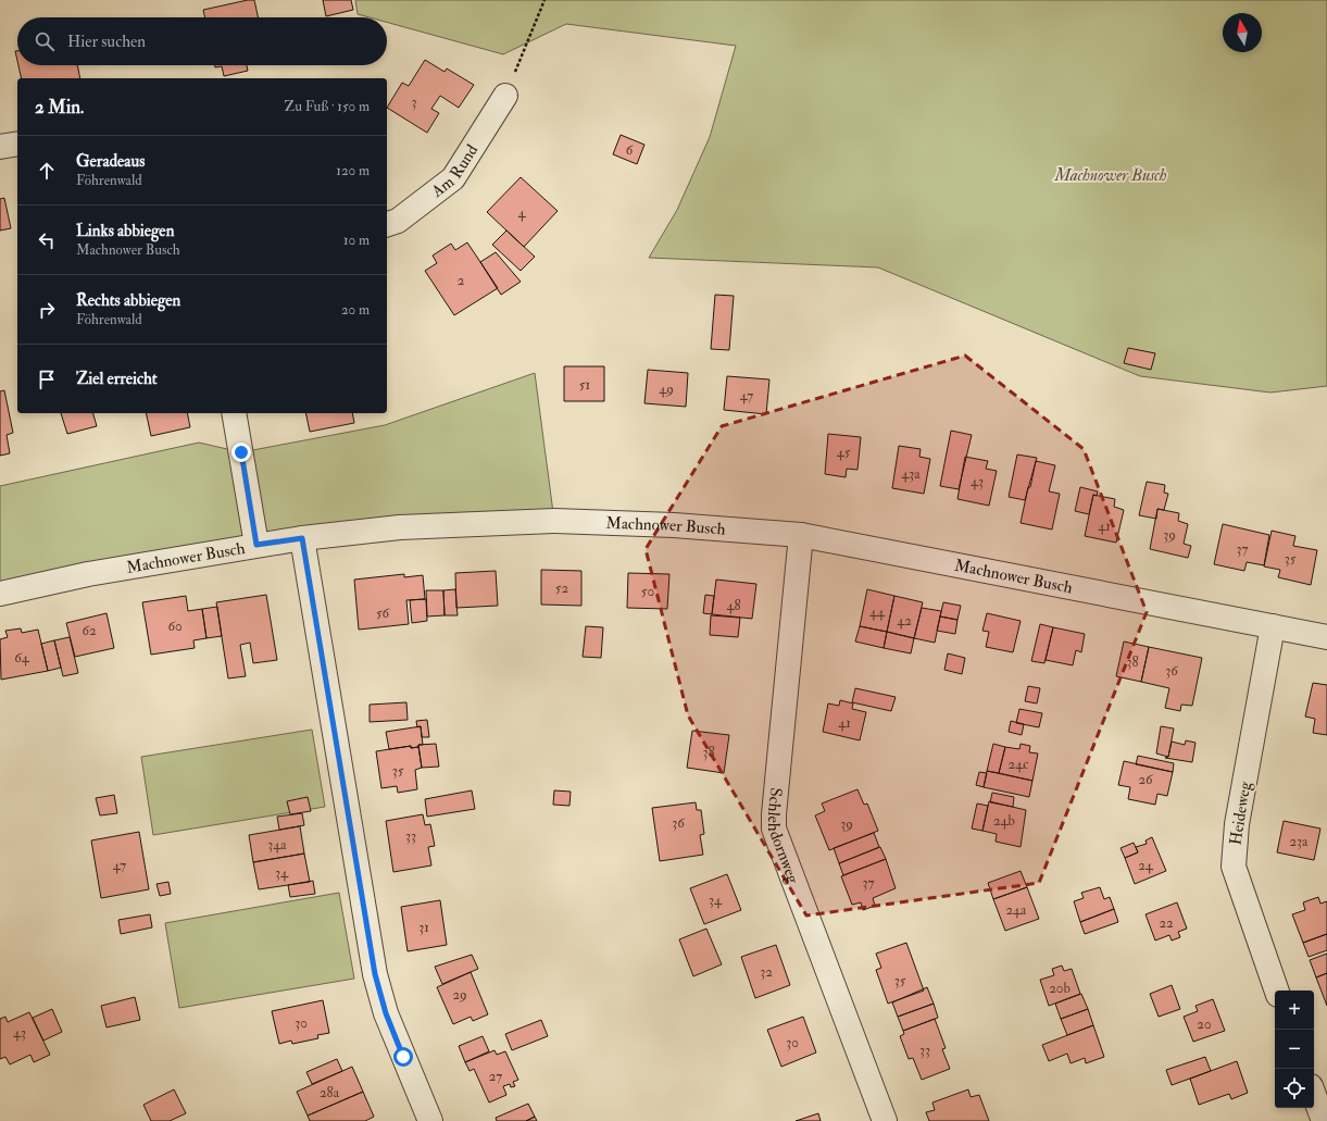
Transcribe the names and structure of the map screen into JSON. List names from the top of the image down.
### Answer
{
  "streets": {
    "street": [
      "Am Rund",
      "Machnower Busch",
      "Heideweg",
      "Schlehdornweg"
    ]
  },
  "crossings": [
    ["Machnower Busch", "Heideweg"],
    ["Machnower Busch", "Schlehdornweg"]
  ],
  "parks": ["Machnower Busch"],
  "house_numbers": [
    "3",
    "6",
    "4",
    "2",
    "51",
    "49",
    "47",
    "45",
    "43a",
    "43",
    "41",
    "39",
    "37",
    "35",
    "52",
    "50",
    "48",
    "44",
    "56",
    "42",
    "60",
    "62",
    "64",
    "38",
    "36",
    "41",
    "38",
    "24c",
    "35",
    "26",
    "24b",
    "36",
    "39",
    "33",
    "23a",
    "34a",
    "47",
    "24",
    "34",
    "37",
    "34",
    "24a",
    "22",
    "31",
    "32",
    "35",
    "20b",
    "29",
    "30",
    "20",
    "43",
    "30",
    "33",
    "27",
    "28a"
  ],
  "north": "top",
  "page": {
    "search": "Hier suchen",
    "heading": ["2 Min.", "Zu Fuß · 150 m"],
    "list": [
      ["Geradeaus", "Föhrenwald", "120 m"],
      ["Links abbiegen", "Machnower Busch", "10 m"],
      ["Rechts abbiegen", "Föhrenwald", "20 m"],
      "Ziel erreicht"
    ],
    "map_buttons": ["+", "−"]
  }
}
